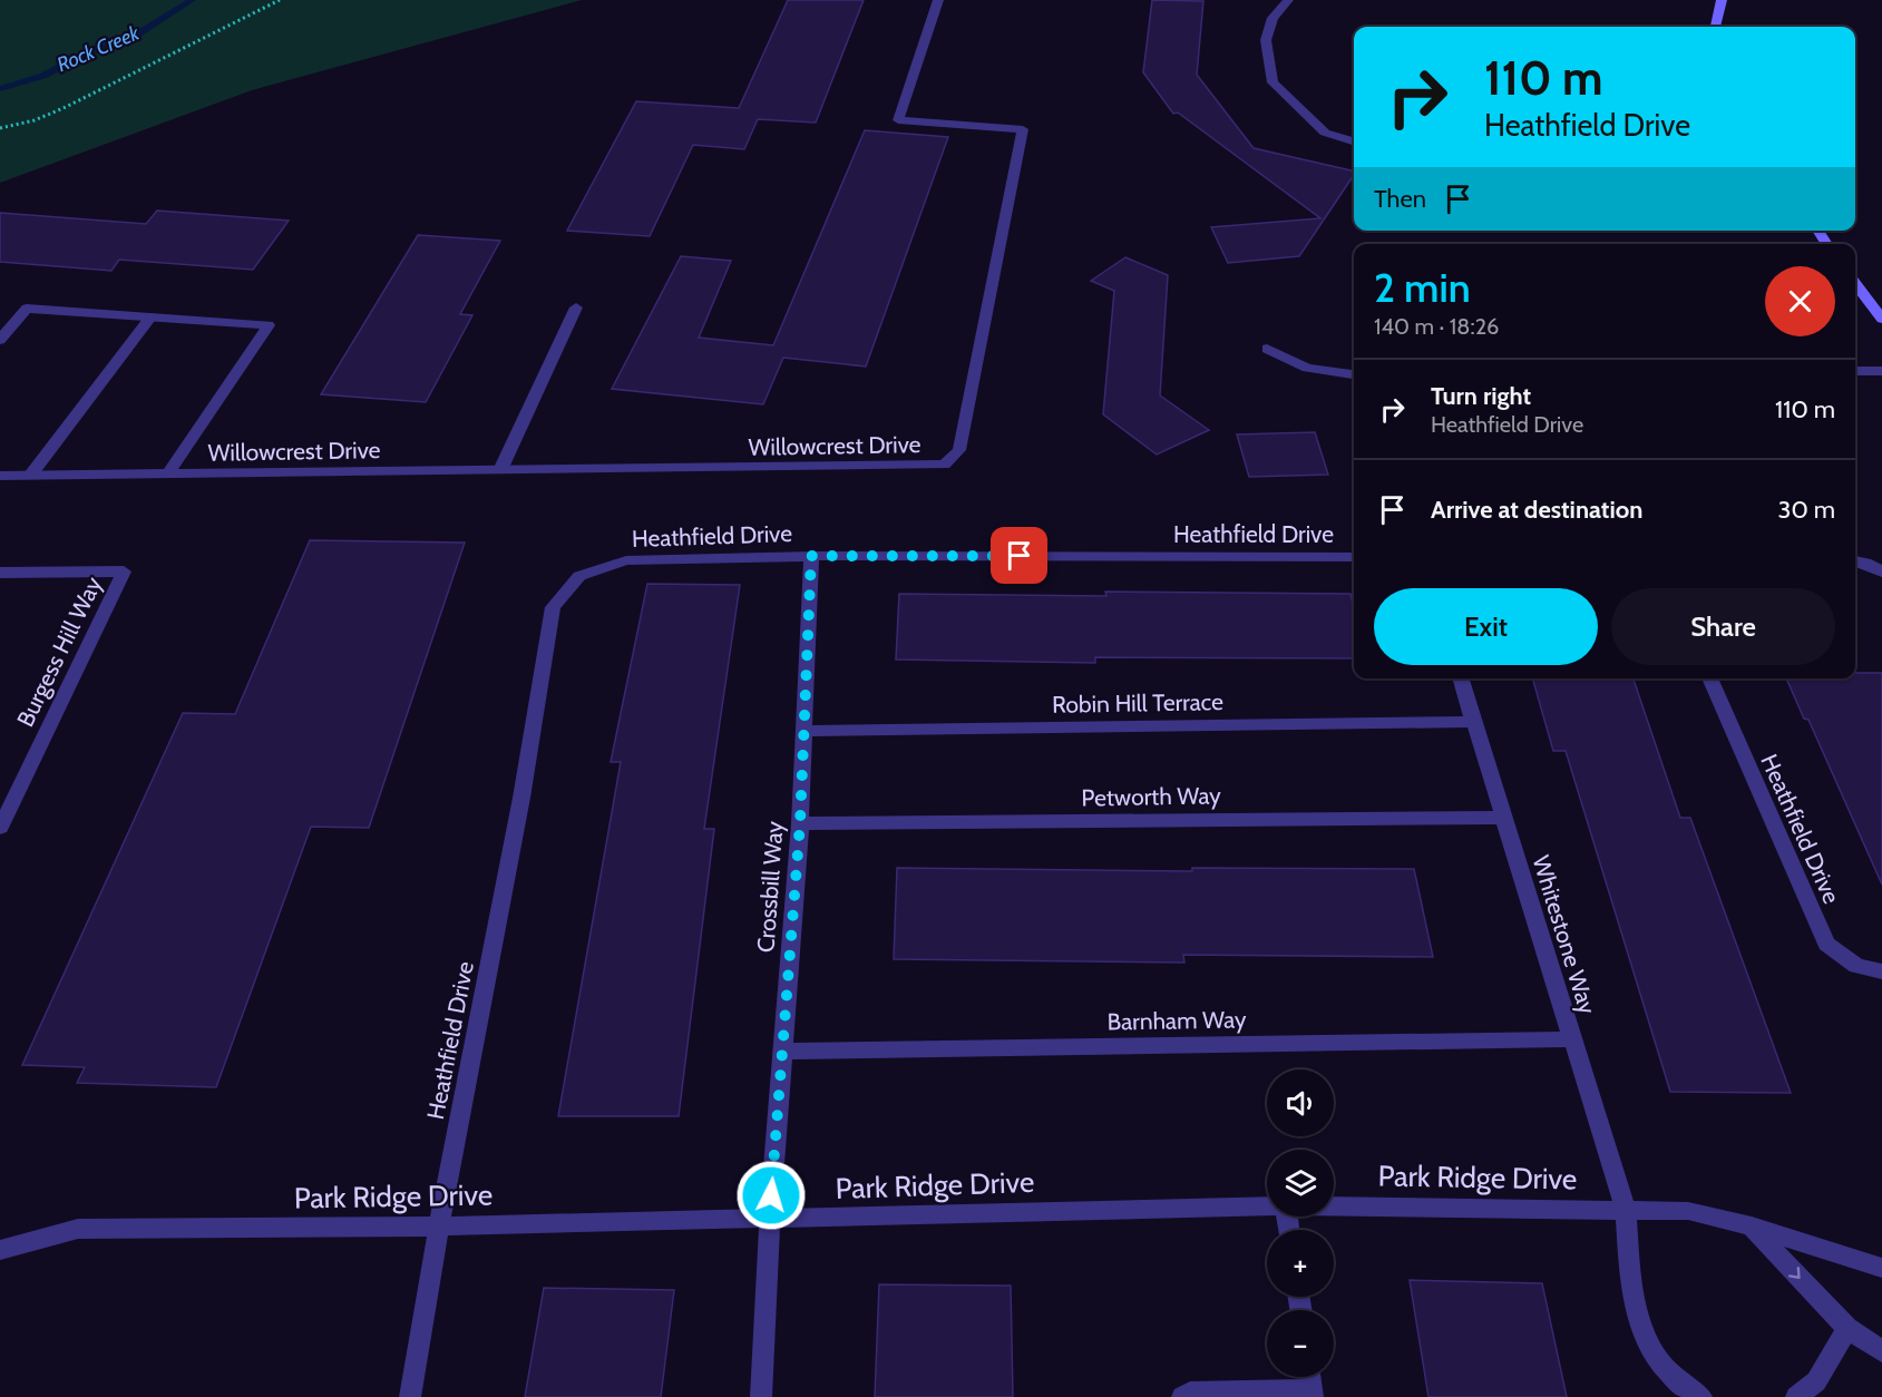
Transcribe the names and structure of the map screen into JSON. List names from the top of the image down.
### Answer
{
  "streets": {
    "street": [
      "Willowcrest Drive",
      "Heathfield Drive",
      "Burgess Hill Way",
      "Robin Hill Terrace",
      "Petworth Way",
      "Crossbill Way",
      "Whitestone Way",
      "Barnham Way",
      "Park Ridge Drive"
    ]
  },
  "crossings": [
    ["Heathfield Drive", "Crossbill Way"],
    ["Heathfield Drive", "Park Ridge Drive"],
    ["Robin Hill Terrace", "Crossbill Way"],
    ["Robin Hill Terrace", "Whitestone Way"],
    ["Petworth Way", "Crossbill Way"],
    ["Petworth Way", "Whitestone Way"],
    ["Crossbill Way", "Barnham Way"],
    ["Crossbill Way", "Park Ridge Drive"],
    ["Whitestone Way", "Barnham Way"],
    ["Whitestone Way", "Park Ridge Drive"]
  ],
  "water": ["Rock Creek"],
  "page": {
    "turn": ["110 m", "Heathfield Drive"],
    "then": "Then",
    "heading": ["2 min", "140 m · 18:26"],
    "list": [
      {
        "name": "Turn right",
        "note": "Heathfield Drive",
        "value": "110 m"
      },
      {
        "name": "Arrive at destination",
        "value": "30 m"
      }
    ],
    "buttons": ["Exit", "Share"],
    "map_buttons": ["+", "−"]
  }
}
